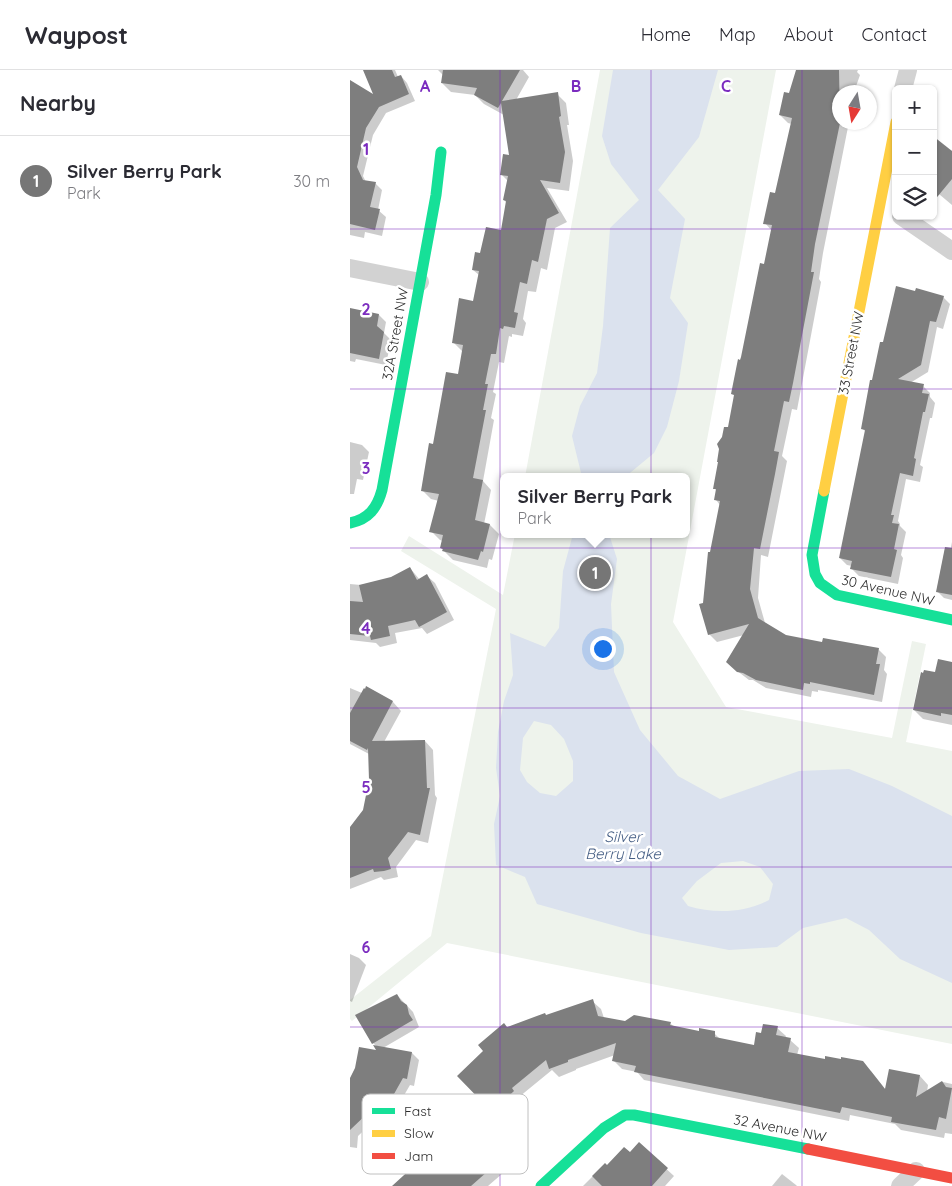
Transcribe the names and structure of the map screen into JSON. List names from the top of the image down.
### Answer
{
  "streets": {
    "street": [
      "32A Street NW",
      "33 Street NW",
      "30 Avenue NW",
      "32 Avenue NW"
    ]
  },
  "crossings": [
    ["33 Street NW", "30 Avenue NW"]
  ],
  "water": ["Silver Berry Lake"],
  "legend": ["Fast", "Slow", "Jam"],
  "north": "bottom",
  "page": {
    "header": "Waypost",
    "nav": [
      "Home",
      "Map",
      "About",
      "Contact"
    ],
    "heading": "Nearby",
    "map_buttons": ["+", "−"],
    "list": [
      {
        "mark": "1",
        "name": "Silver Berry Park",
        "note": "Park",
        "value": "30 m"
      }
    ],
    "popup": ["Silver Berry Park", "Park"],
    "pins": "1"
  },
  "grid": {
    "columns": ["A", "B", "C"],
    "rows": [
      "1",
      "2",
      "3",
      "4",
      "5",
      "6"
    ]
  }
}
